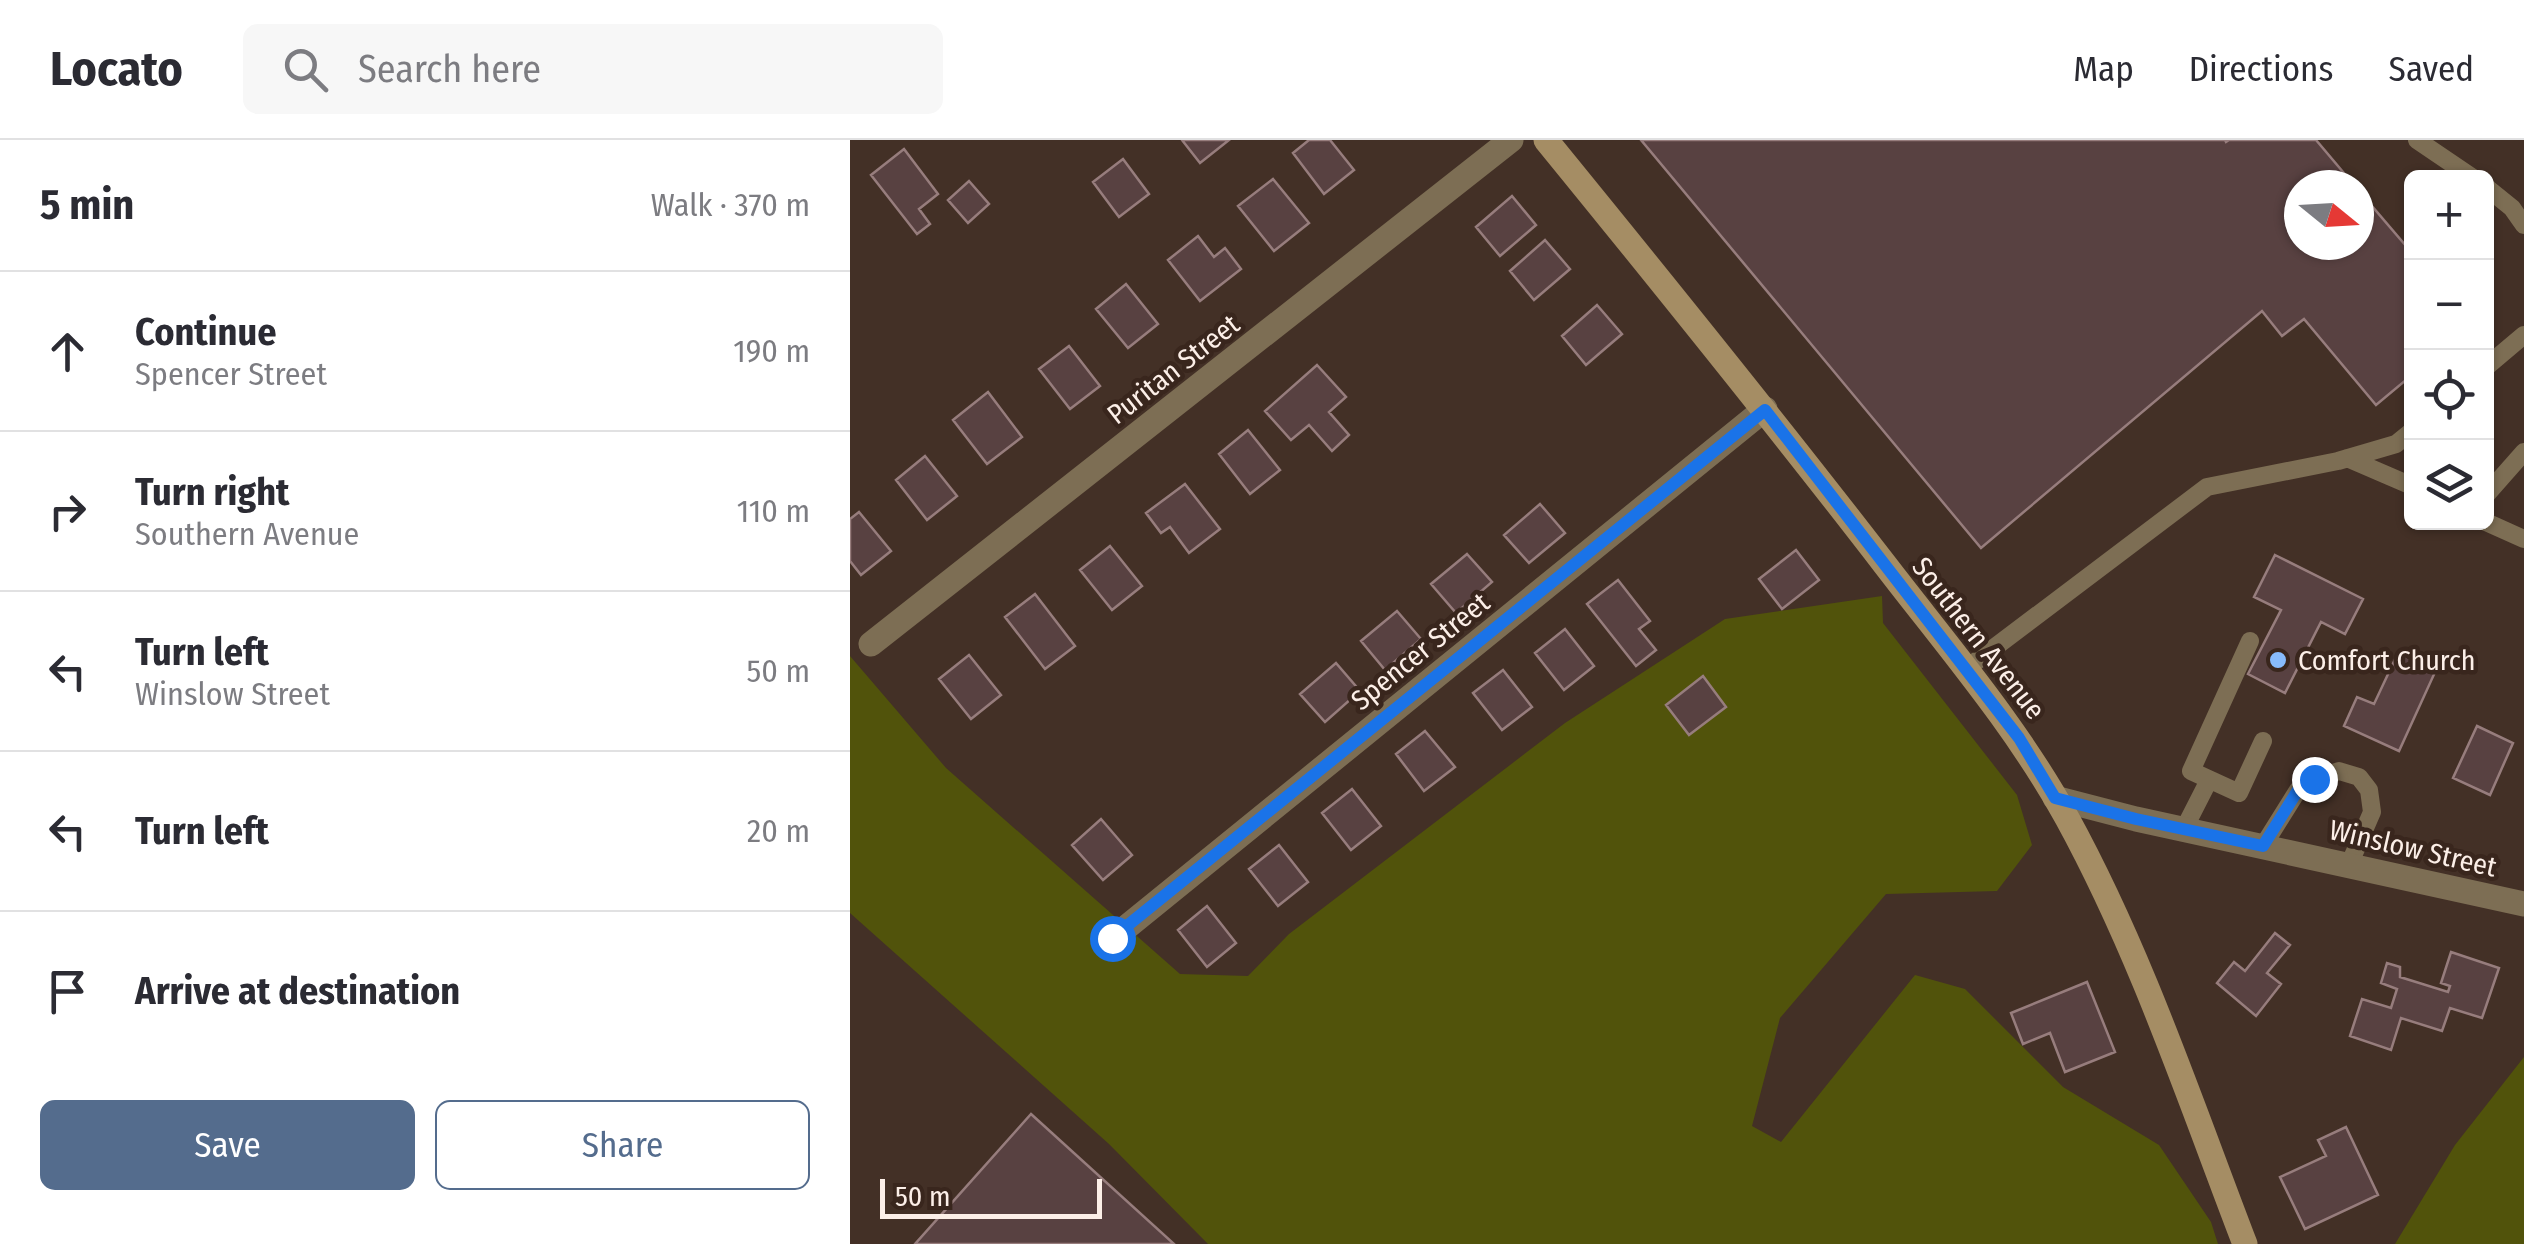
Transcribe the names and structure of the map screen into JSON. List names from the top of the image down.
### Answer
{
  "streets": {
    "main road": ["Southern Avenue"],
    "street": ["Puritan Street", "Spencer Street", "Winslow Street"]
  },
  "crossings": [
    ["Southern Avenue", "Spencer Street"],
    ["Southern Avenue", "Winslow Street"]
  ],
  "places": ["Comfort Church"],
  "scale_bar": "50 m",
  "north": "right",
  "page": {
    "header": "Locato",
    "search": "Search here",
    "nav": ["Map", "Directions", "Saved"],
    "heading": ["5 min", "Walk · 370 m"],
    "map_buttons": ["+", "−"],
    "list": [
      ["Continue", "Spencer Street", "190 m"],
      ["Turn right", "Southern Avenue", "110 m"],
      ["Turn left", "Winslow Street", "50 m"],
      ["Turn left", "20 m"],
      "Arrive at destination"
    ],
    "buttons": ["Save", "Share"],
    "scale": "50 m"
  }
}
